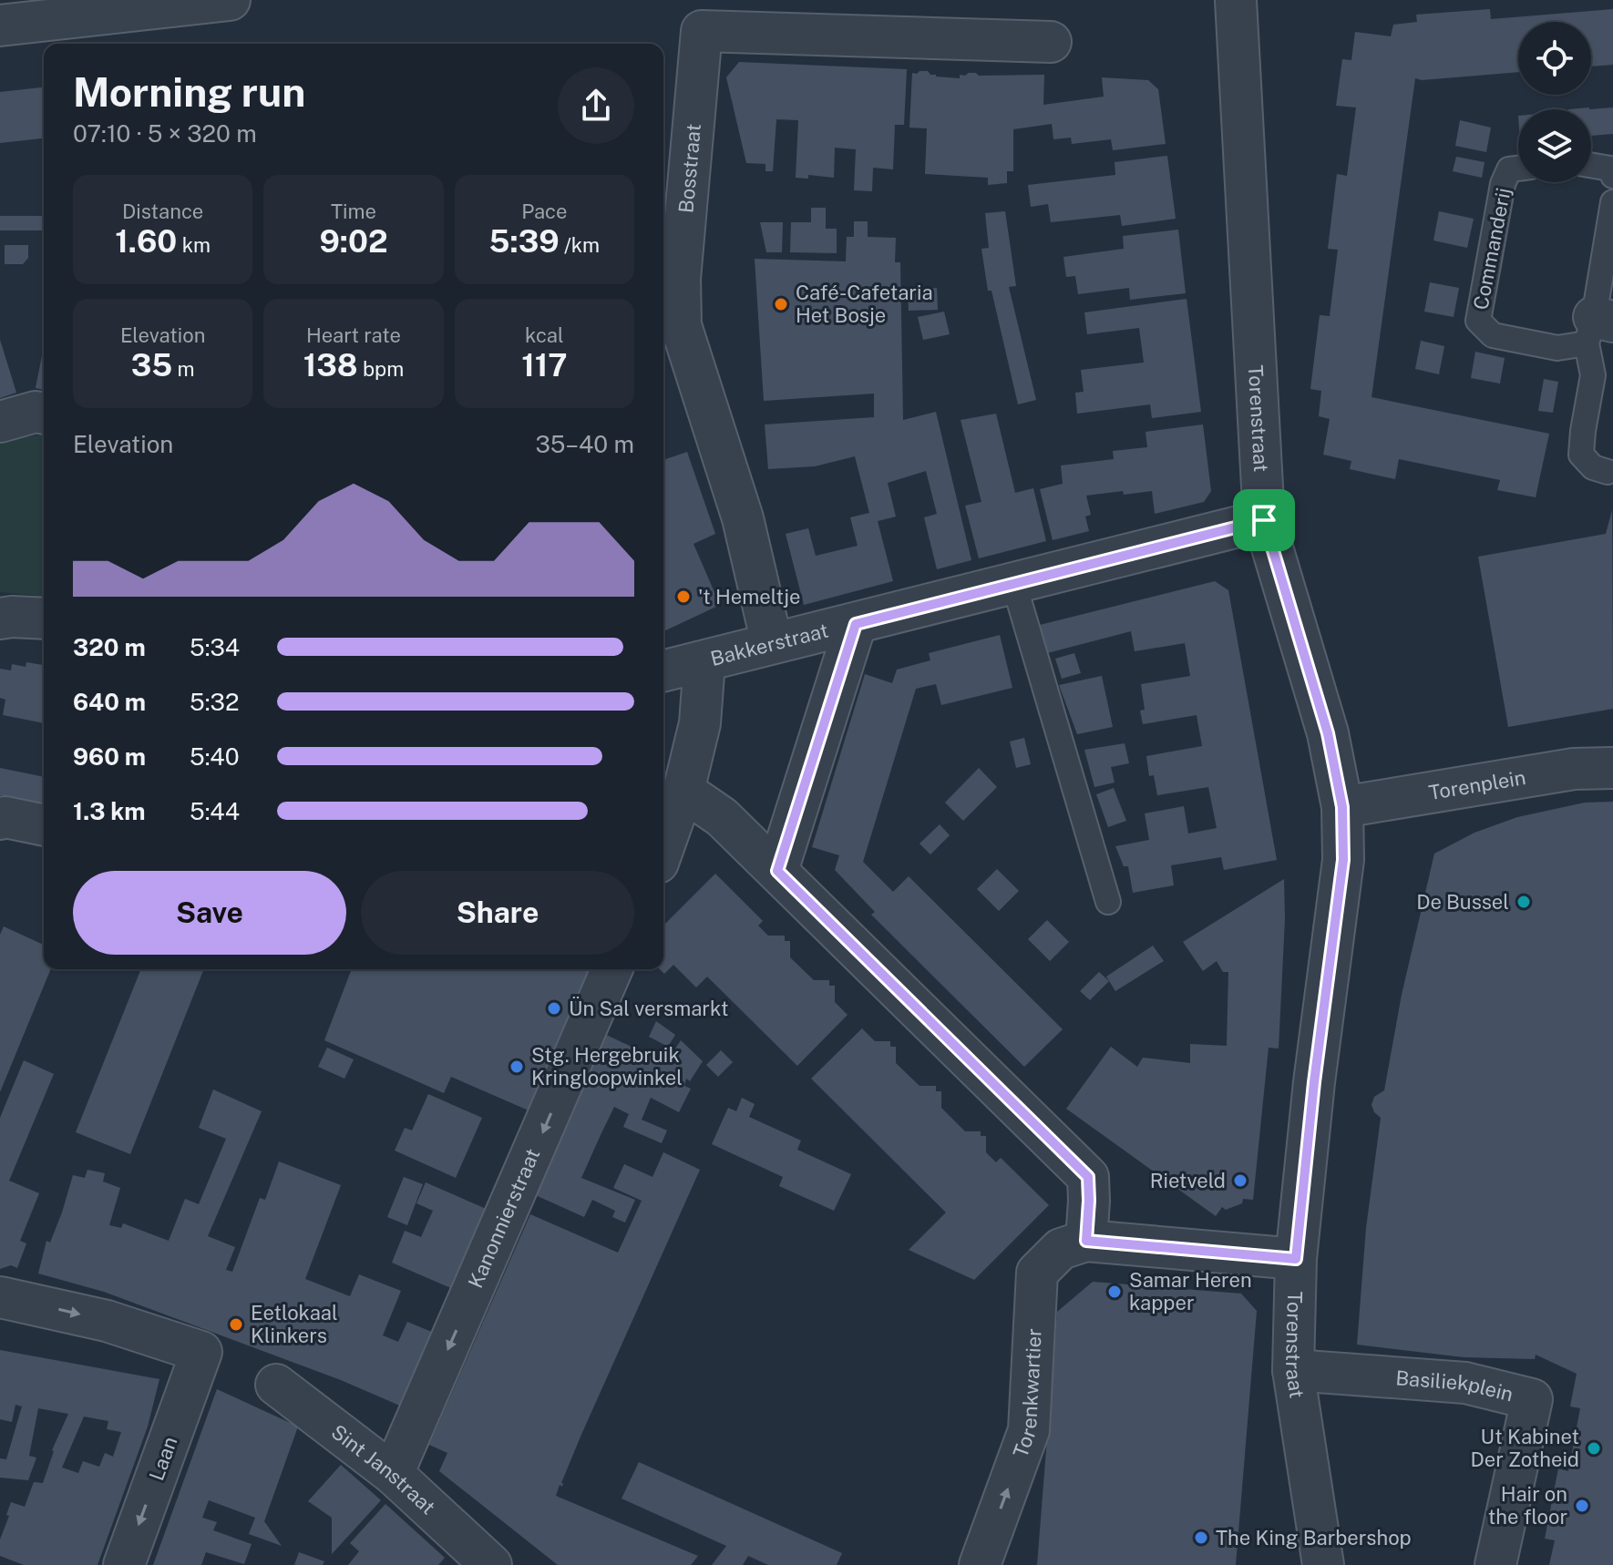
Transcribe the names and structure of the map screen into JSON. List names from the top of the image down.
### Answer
{
  "streets": {
    "street": [
      "Bosstraat",
      "Torenstraat",
      "Bakkerstraat",
      "Torenplein",
      "Kanonnierstraat",
      "Basiliekplein",
      "Torenkwartier",
      "Laan",
      "Sint Janstraat"
    ],
    "lane": ["Commanderij"]
  },
  "crossings": [
    ["Bosstraat", "Bakkerstraat"],
    ["Torenstraat", "Bakkerstraat"],
    ["Torenstraat", "Torenplein"],
    ["Torenstraat", "Basiliekplein"],
    ["Kanonnierstraat", "Sint Janstraat"]
  ],
  "one_way": ["Kanonnierstraat", "Torenkwartier"],
  "places": [
    "Café-Cafetaria Het Bosje",
    "'t Hemeltje",
    "De Bussel",
    "Ün Sal versmarkt",
    "Stg. Hergebruik Kringloopwinkel",
    "Rietveld",
    "Samar Heren kapper",
    "Eetlokaal Klinkers",
    "Ut Kabinet Der Zotheid",
    "Hair on the floor",
    "The King Barbershop"
  ],
  "page": {
    "heading": ["Morning run", "07:10 · 5 × 320 m"],
    "stats": [
      ["Distance", "1.60 km"],
      ["Time", "9:02"],
      ["Pace", "5:39 /km"],
      ["Elevation", "35 m"],
      ["Heart rate", "138 bpm"],
      ["kcal", "117"]
    ],
    "chart": ["Elevation", "35–40 m"],
    "list": [
      {
        "name": "320 m",
        "note": "5:34"
      },
      {
        "name": "640 m",
        "note": "5:32"
      },
      {
        "name": "960 m",
        "note": "5:40"
      },
      {
        "name": "1.3 km",
        "note": "5:44"
      }
    ],
    "buttons": ["Save", "Share"]
  }
}
